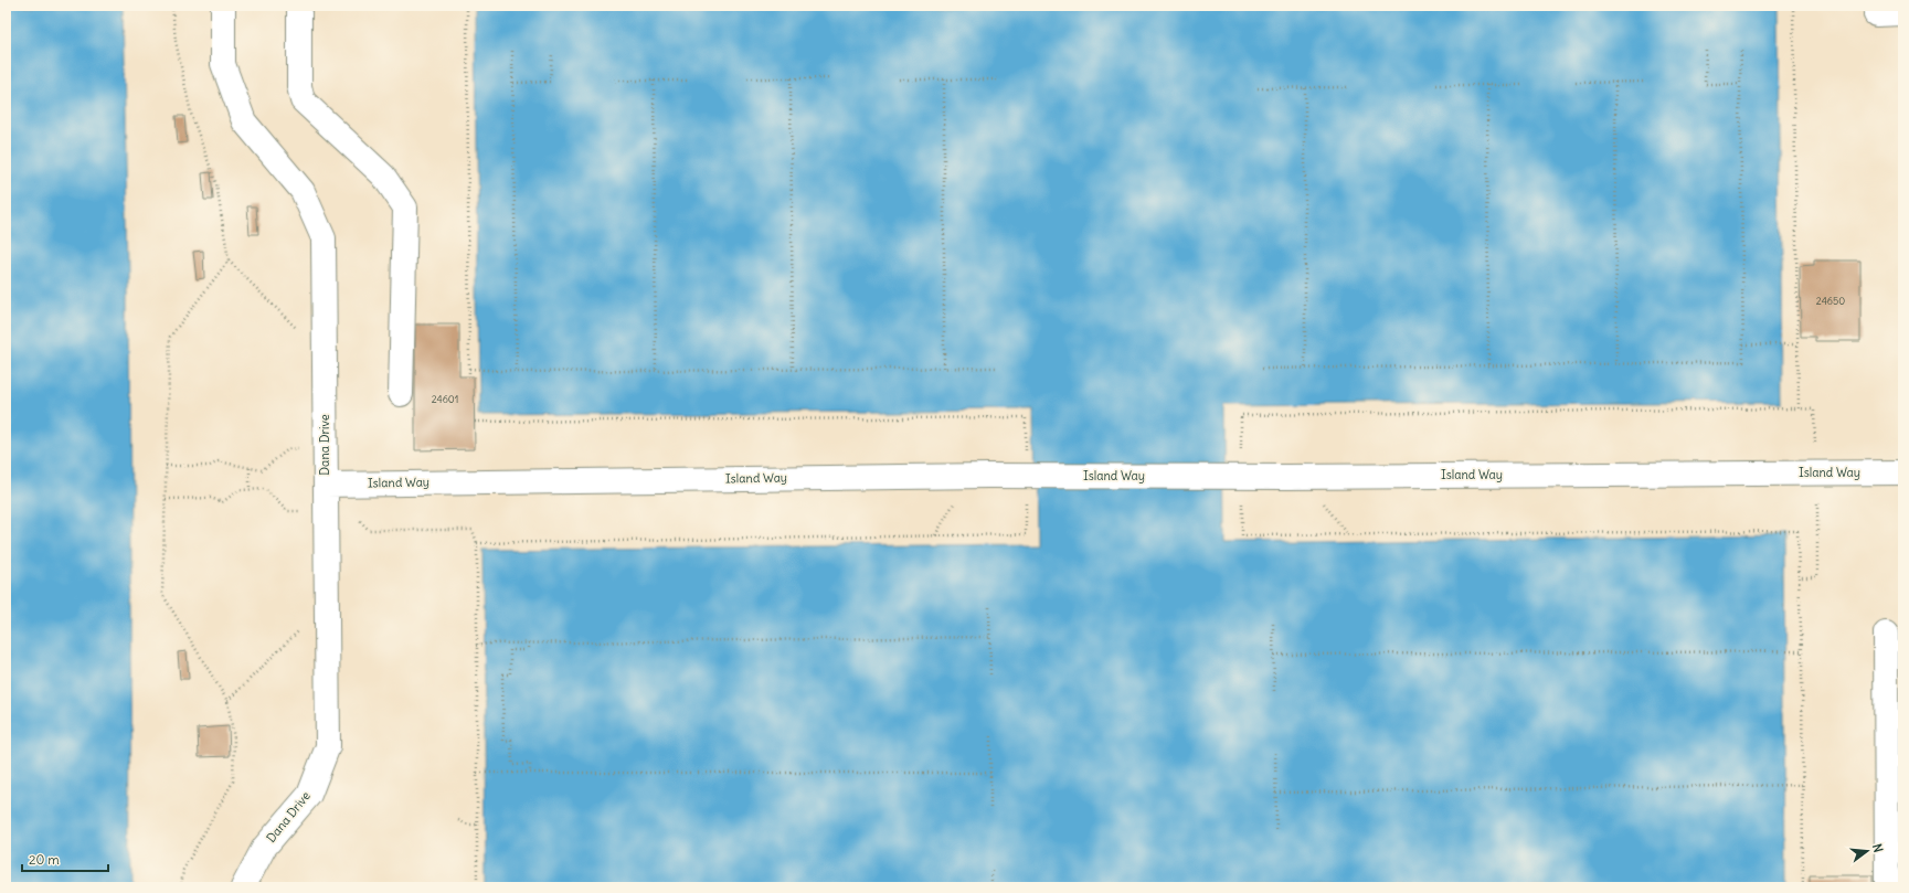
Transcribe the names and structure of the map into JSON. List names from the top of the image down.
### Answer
{
  "streets": {
    "street": ["Dana Drive", "Island Way"]
  },
  "crossings": [
    ["Dana Drive", "Island Way"]
  ],
  "house_numbers": ["24650", "24601"],
  "scale_bar": "20 m",
  "north": "right"
}
